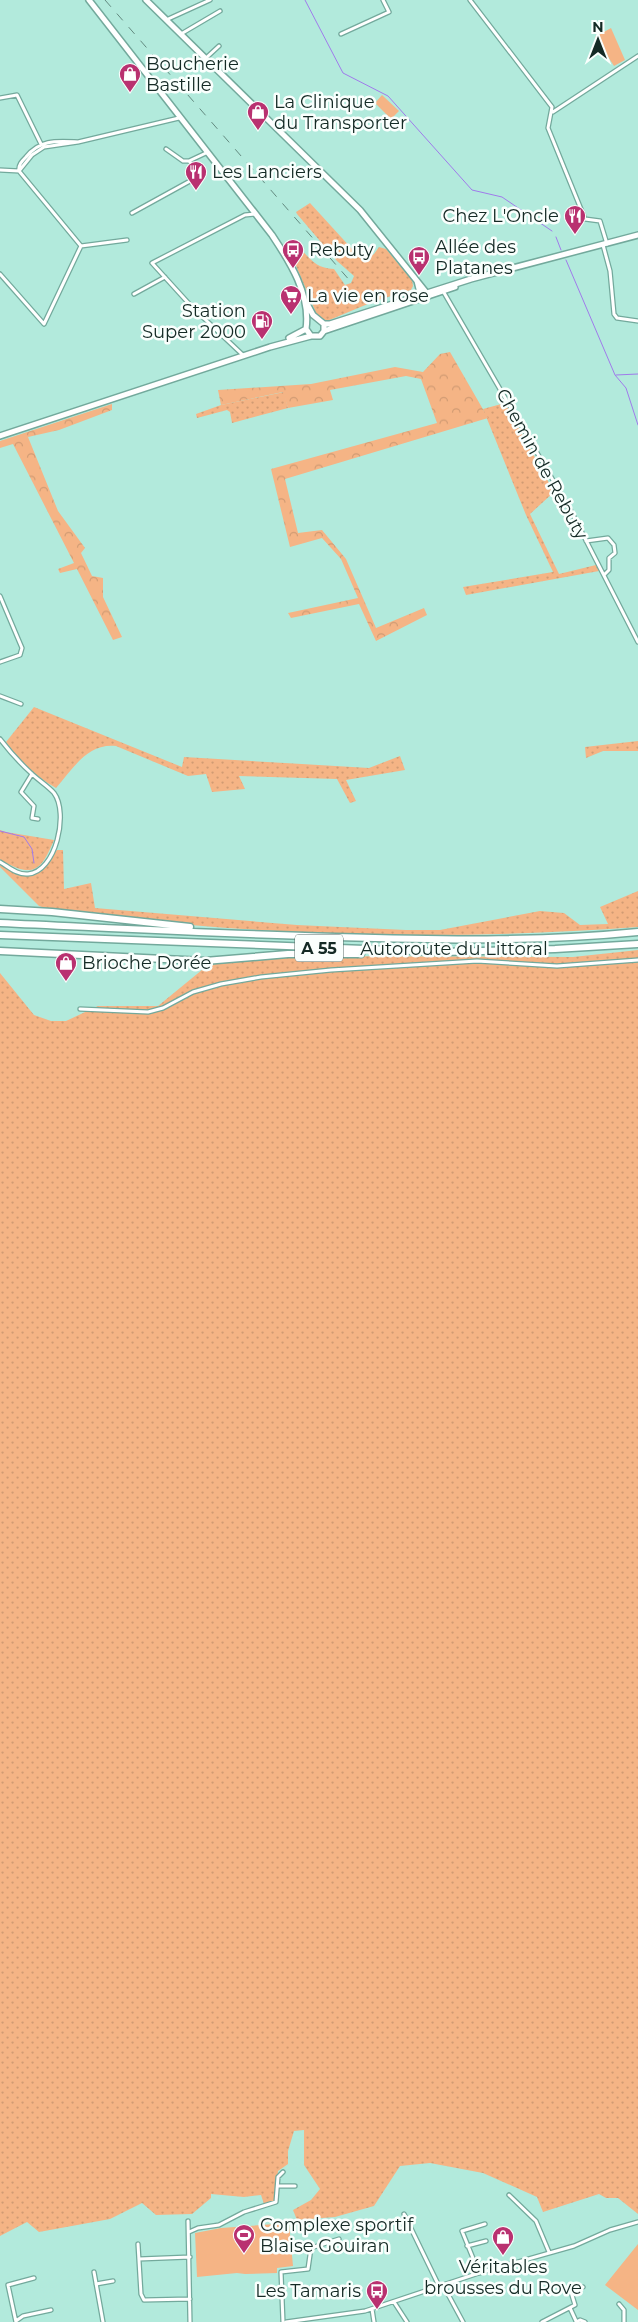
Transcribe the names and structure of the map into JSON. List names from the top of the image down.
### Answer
{
  "streets": {
    "highway": ["A 55", "Autoroute du Littoral"],
    "street": ["Chemin de Rebuty"]
  },
  "places": {
    "shop": [
      "Boucherie Bastille",
      "La Clinique du Transporter",
      "Brioche Dorée",
      "Véritables brousses du Rove"
    ],
    "restaurant": ["Les Lanciers", "Chez L'Oncle"],
    "bus stop": ["Rebuty", "Allée des Platanes", "Les Tamaris"],
    "supermarket": ["La vie en rose"],
    "fuel station": ["Station Super 2000"],
    "sports": ["Complexe sportif Blaise Gouiran"]
  },
  "north": "top"
}
